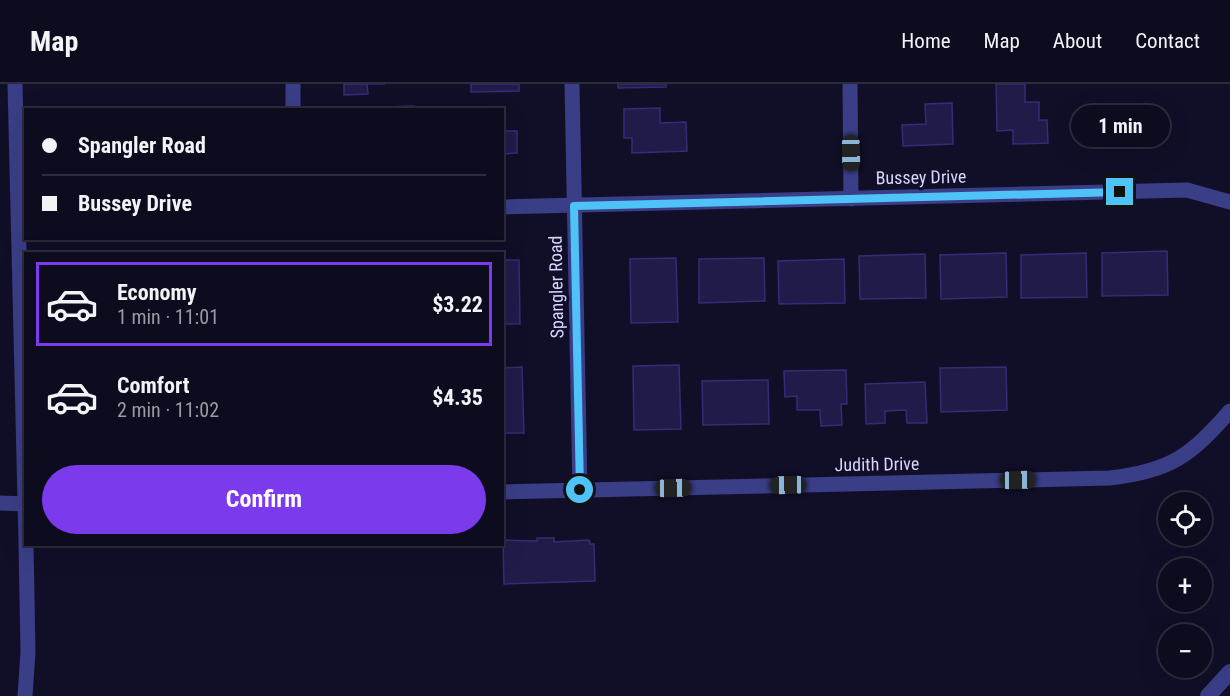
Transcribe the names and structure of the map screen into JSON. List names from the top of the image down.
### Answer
{
  "streets": {
    "street": ["Bussey Drive", "Spangler Road", "Judith Drive"]
  },
  "crossings": [
    ["Bussey Drive", "Spangler Road"],
    ["Spangler Road", "Judith Drive"]
  ],
  "page": {
    "header": "Map",
    "nav": [
      "Home",
      "Map",
      "About",
      "Contact"
    ],
    "bubble": "1 min",
    "banner": ["Spangler Road", "Bussey Drive"],
    "list": [
      {
        "name": "Economy",
        "note": "1 min · 11:01",
        "value": "$3.22"
      },
      {
        "name": "Comfort",
        "note": "2 min · 11:02",
        "value": "$4.35"
      }
    ],
    "buttons": "Confirm",
    "map_buttons": ["+", "−"]
  }
}
